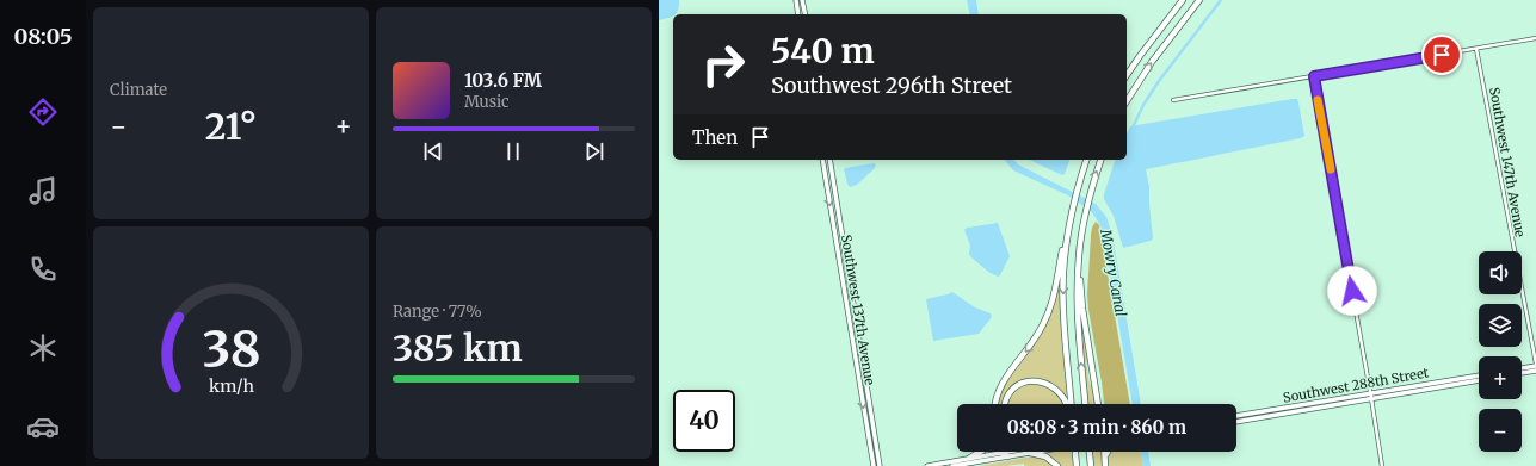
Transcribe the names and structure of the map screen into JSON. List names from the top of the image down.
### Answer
{
  "streets": {
    "main road": ["Southwest 137th Avenue", "Southwest 288th Street"],
    "street": ["Southwest 147th Avenue"]
  },
  "water": ["Mowry Canal"],
  "page": {
    "tabs": "08:05",
    "tile": [
      "Climate",
      ["Range · 77%", "385 km"]
    ],
    "turn": ["540 m", "Southwest 296th Street"],
    "song": ["103.6 FM", "Music"],
    "heat": ["−", "21°", "+"],
    "then": "Then",
    "map_buttons": ["+", "−"],
    "limit": "40",
    "trip": "08:08 · 3 min · 860 m",
    "gauge": ["38", "km/h"]
  }
}
